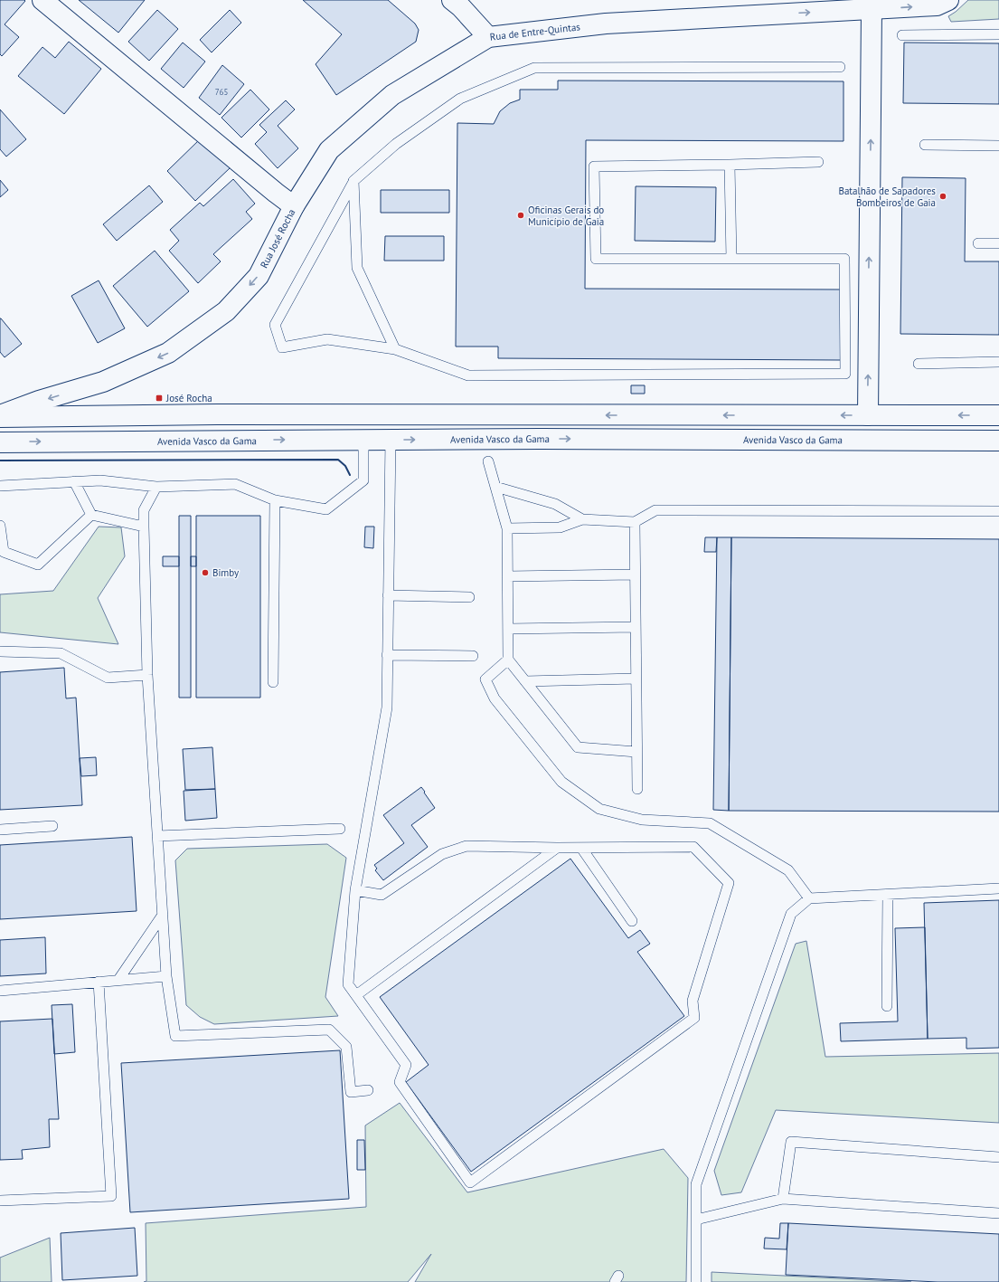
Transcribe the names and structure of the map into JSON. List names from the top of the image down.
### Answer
{
  "streets": {
    "main road": ["Rua de Entre-Quintas", "Rua José Rocha", "Avenida Vasco da Gama"]
  },
  "crossings": [
    ["Rua de Entre-Quintas", "Rua José Rocha"]
  ],
  "one_way": ["Rua José Rocha"],
  "places": {
    "other": ["Batalhão de Sapadores Bombeiros de Gaia", "Oficinas Gerais do Município de Gaia", "Bimby"],
    "transit": ["José Rocha"]
  },
  "house_numbers": ["765"]
}
